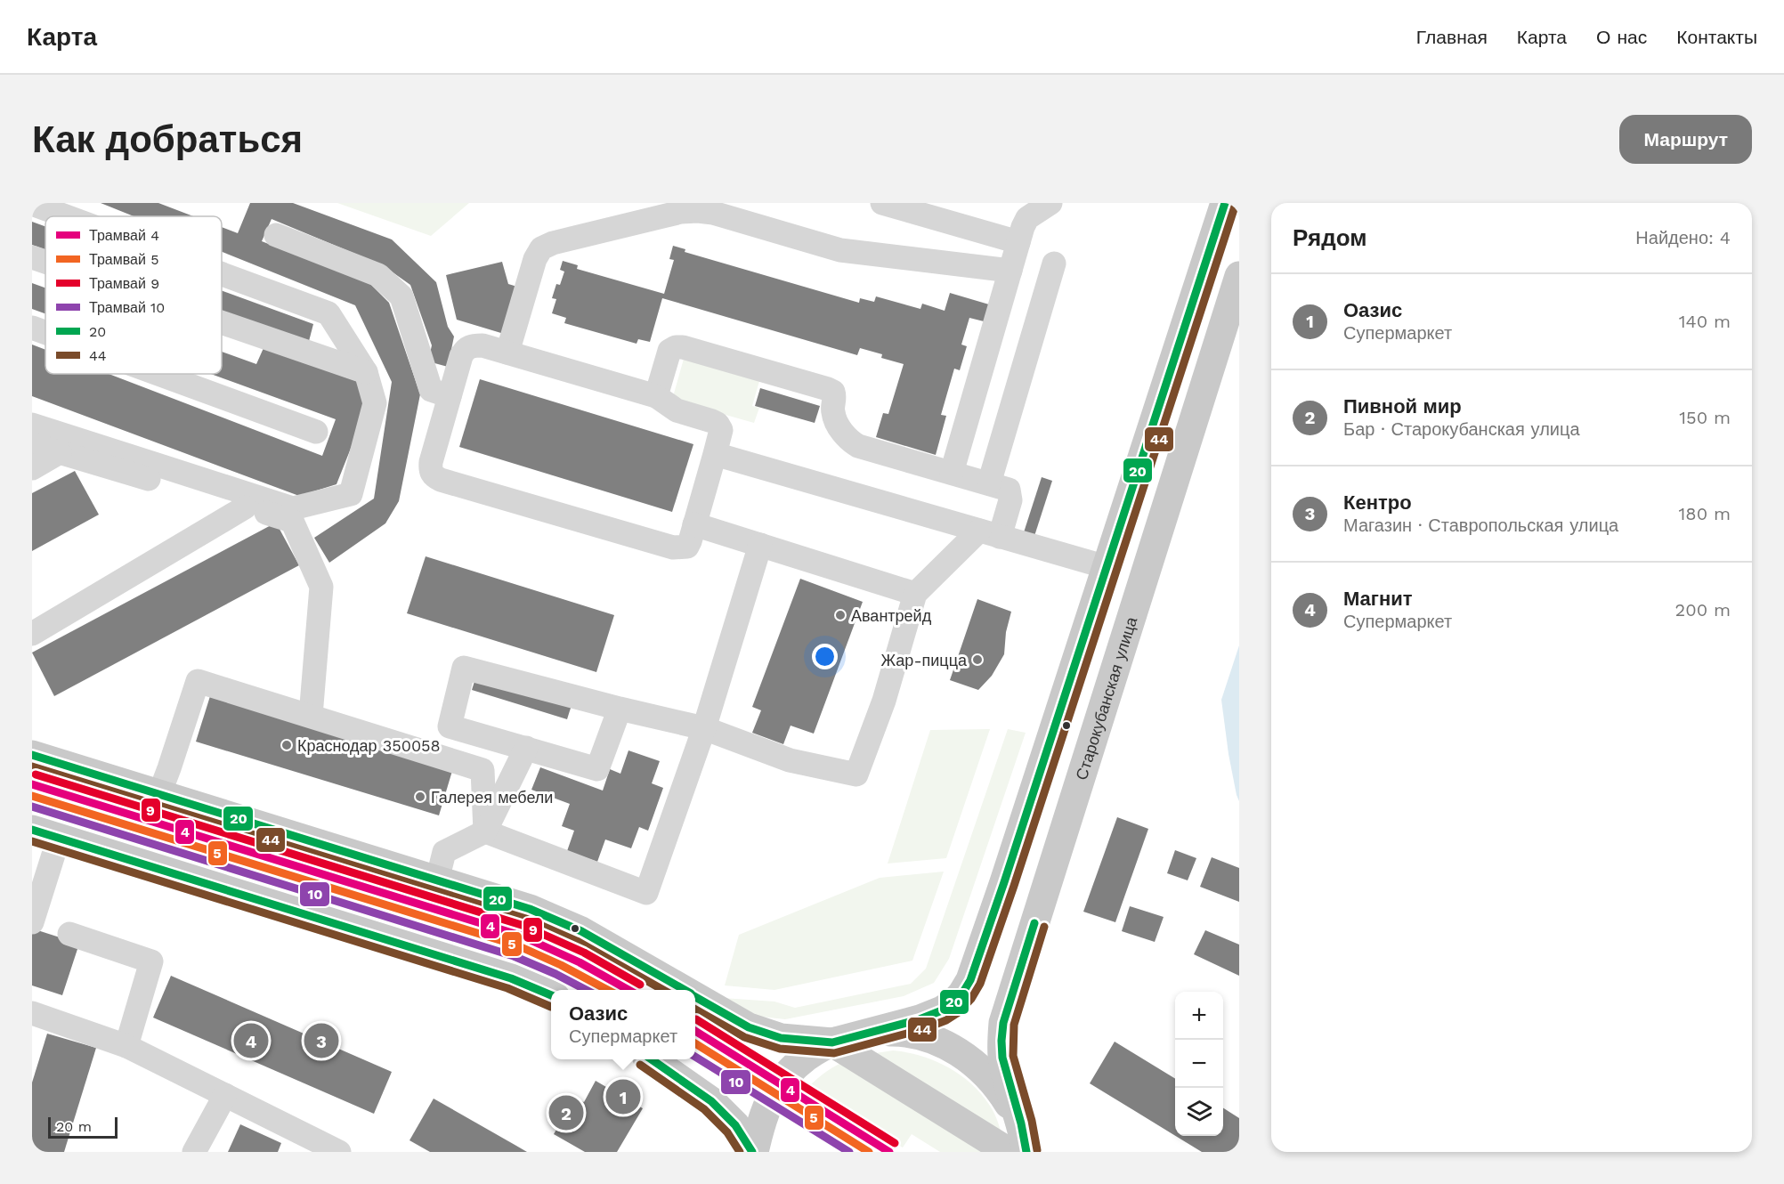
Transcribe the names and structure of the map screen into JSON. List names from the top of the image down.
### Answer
{
  "streets": {
    "main road": ["Старокубанская улица"]
  },
  "places": [
    "Авантрейд",
    "Жар-пицца",
    "Краснодар 350058",
    "Галерея мебели"
  ],
  "lines": [
    "transit line 20",
    "transit line 44",
    "tram line 9",
    "tram line 4",
    "tram line 5",
    "tram line 10"
  ],
  "legend": [
    "Трамвай 4",
    "Трамвай 5",
    "Трамвай 9",
    "Трамвай 10",
    "20",
    "44"
  ],
  "scale_bar": "20 m",
  "page": {
    "header": "Карта",
    "nav": [
      "Главная",
      "Карта",
      "О нас",
      "Контакты"
    ],
    "buttons": "Маршрут",
    "title": "Как добраться",
    "heading": ["Рядом", "Найдено: 4"],
    "list": [
      {
        "mark": "1",
        "name": "Оазис",
        "note": "Супермаркет",
        "value": "140 m"
      },
      {
        "mark": "2",
        "name": "Пивной мир",
        "note": "Бар · Старокубанская улица",
        "value": "150 m"
      },
      {
        "mark": "3",
        "name": "Кентро",
        "note": "Магазин · Ставропольская улица",
        "value": "180 m"
      },
      {
        "mark": "4",
        "name": "Магнит",
        "note": "Супермаркет",
        "value": "200 m"
      }
    ],
    "popup": ["Оазис", "Супермаркет"],
    "map_buttons": ["+", "−"],
    "pins": [
      "3",
      "4",
      "1",
      "2"
    ],
    "scale": "20 m"
  }
}
